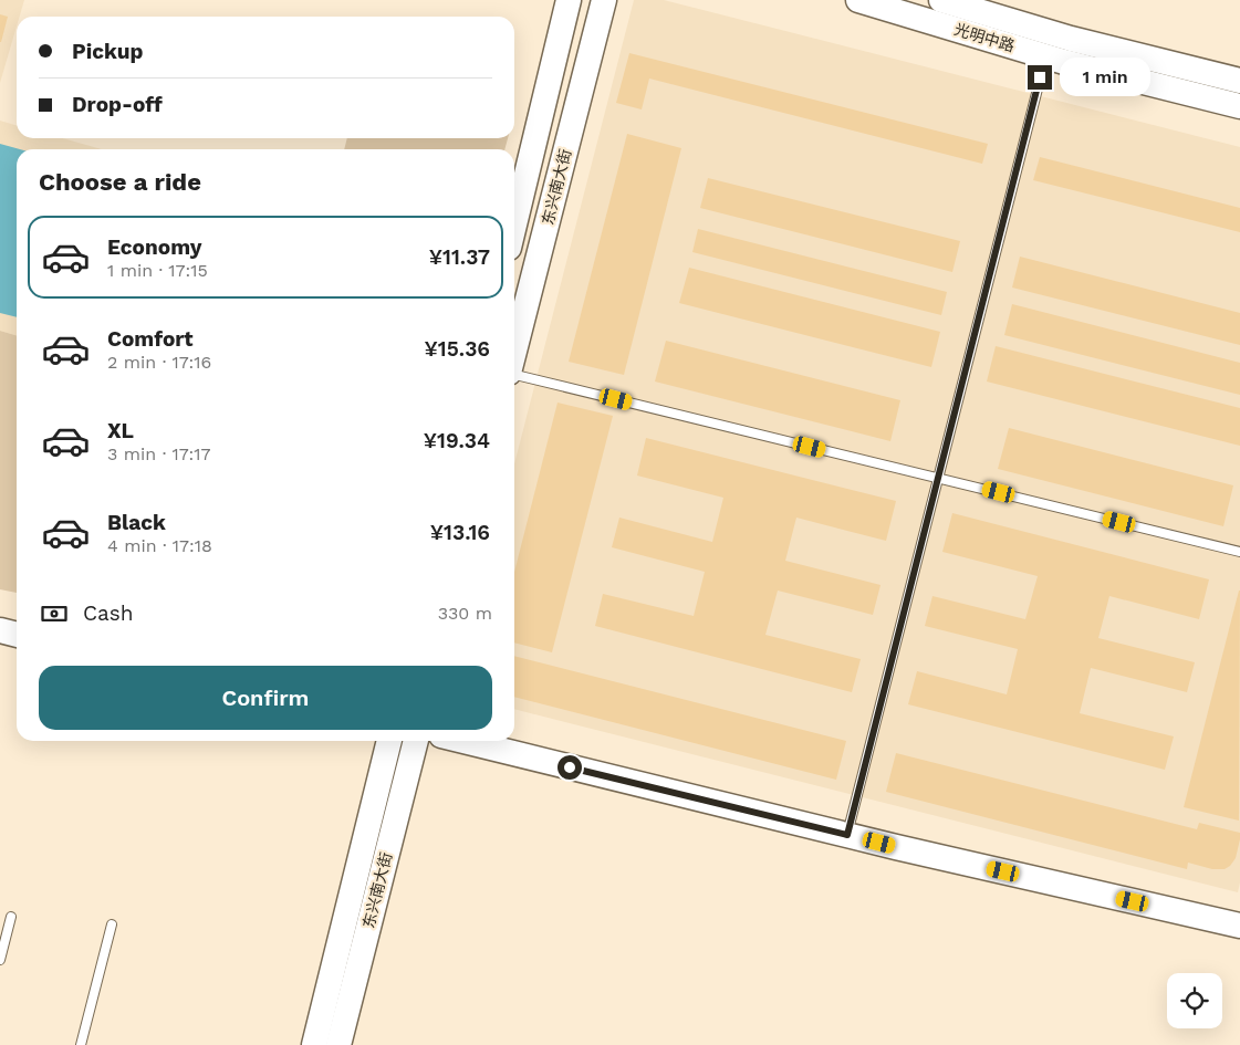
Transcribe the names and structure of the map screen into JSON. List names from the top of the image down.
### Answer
{
  "streets": {
    "street": ["光明中路", "东兴南大街"]
  },
  "page": {
    "banner": ["Pickup", "Drop-off"],
    "bubble": "1 min",
    "heading": "Choose a ride",
    "list": [
      {
        "name": "Economy",
        "note": "1 min · 17:15",
        "value": "¥11.37"
      },
      {
        "name": "Comfort",
        "note": "2 min · 17:16",
        "value": "¥15.36"
      },
      {
        "name": "XL",
        "note": "3 min · 17:17",
        "value": "¥19.34"
      },
      {
        "name": "Black",
        "note": "4 min · 17:18",
        "value": "¥13.16"
      }
    ],
    "pay": ["Cash", "330 m"],
    "buttons": "Confirm"
  }
}
